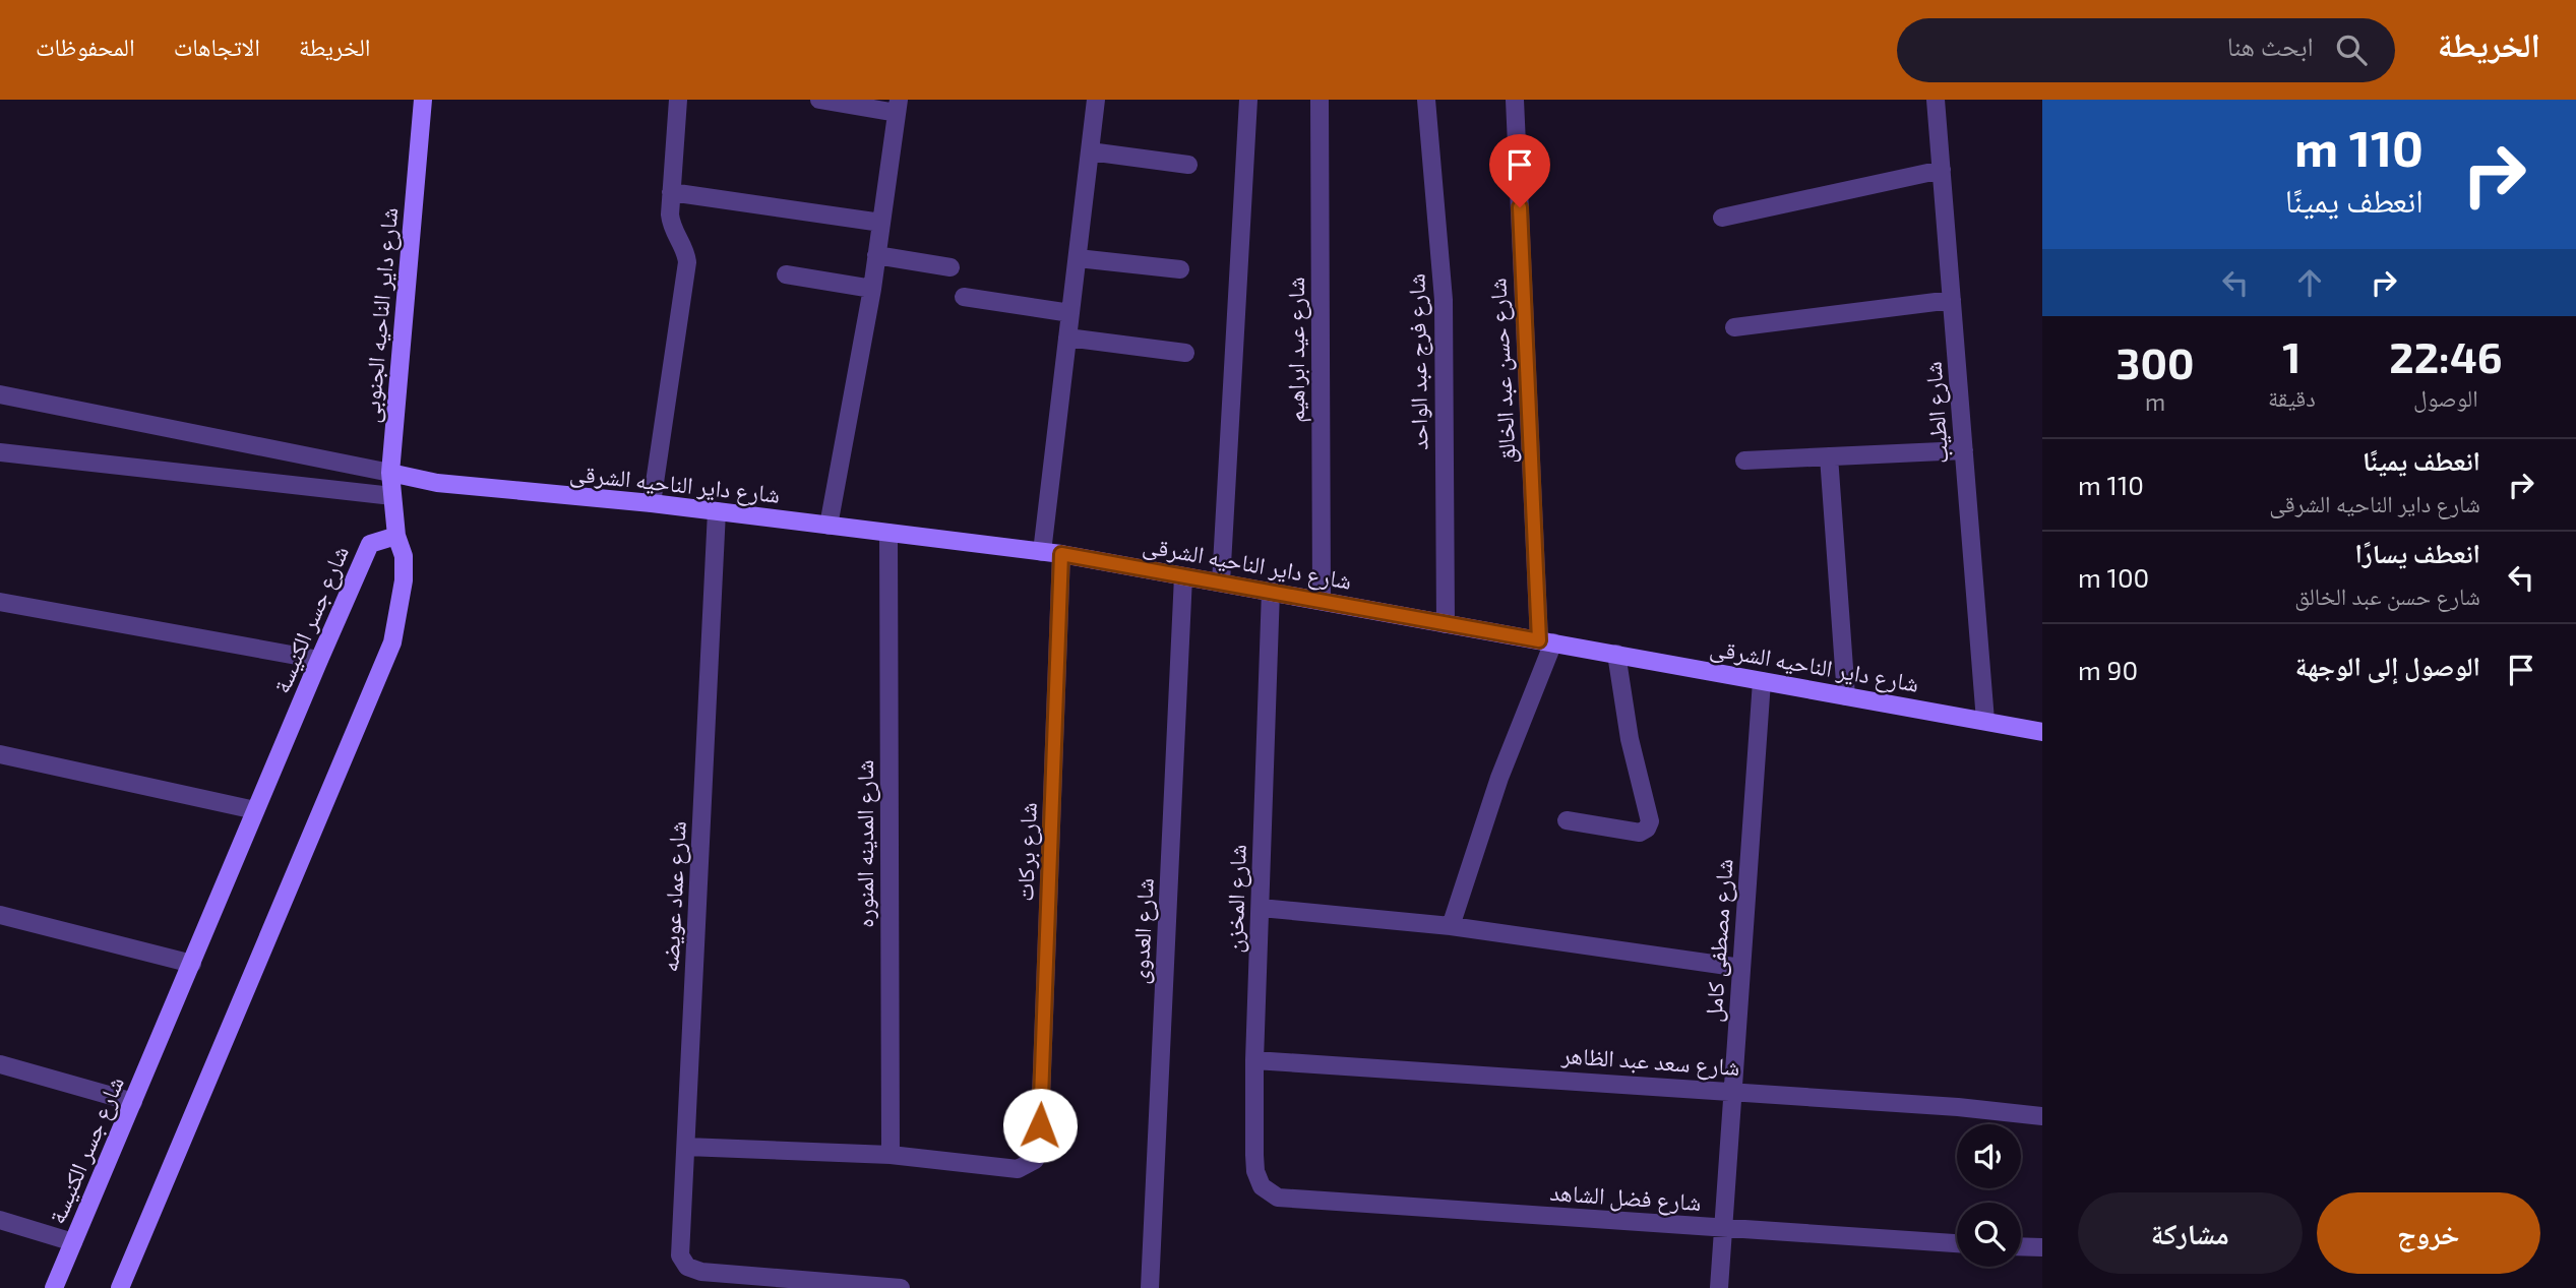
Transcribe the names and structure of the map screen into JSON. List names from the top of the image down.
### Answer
{
  "streets": {
    "main road": ["شارع داير الناحيه الجنوبى", "شارع داير الناحيه الشرقى", "شارع جسر الكنيسة"],
    "street": [
      "شارع عيد ابراهيم",
      "شارع فرج عبد الواحد",
      "شارع حسن عبد الخالق",
      "شارع الطيب",
      "شارع المدينه المنوره",
      "شارع بركات",
      "شارع عماد عويضه",
      "شارع المخزن",
      "شارع العدوى",
      "شارع مصطفى كامل",
      "شارع سعد عبد الظاهر",
      "شارع فضل الشاهد"
    ]
  },
  "crossings": [
    ["شارع داير الناحيه الجنوبى", "شارع داير الناحيه الشرقى"],
    ["شارع داير الناحيه الجنوبى", "شارع جسر الكنيسة"],
    ["شارع عيد ابراهيم", "شارع داير الناحيه الشرقى"],
    ["شارع فرج عبد الواحد", "شارع داير الناحيه الشرقى"],
    ["شارع حسن عبد الخالق", "شارع داير الناحيه الشرقى"],
    ["شارع الطيب", "شارع داير الناحيه الشرقى"],
    ["شارع داير الناحيه الشرقى", "شارع المدينه المنوره"],
    ["شارع داير الناحيه الشرقى", "شارع بركات"],
    ["شارع داير الناحيه الشرقى", "شارع عماد عويضه"],
    ["شارع داير الناحيه الشرقى", "شارع المخزن"],
    ["شارع داير الناحيه الشرقى", "شارع العدوى"],
    ["شارع داير الناحيه الشرقى", "شارع مصطفى كامل"],
    ["شارع المدينه المنوره", "شارع بركات"],
    ["شارع المخزن", "شارع سعد عبد الظاهر"],
    ["شارع المخزن", "شارع فضل الشاهد"],
    ["شارع مصطفى كامل", "شارع سعد عبد الظاهر"],
    ["شارع مصطفى كامل", "شارع فضل الشاهد"]
  ],
  "page": {
    "header": "الخريطة",
    "search": "ابحث هنا",
    "nav": ["الخريطة", "الاتجاهات", "المحفوظات"],
    "turn": ["110 m", "انعطف يمينًا"],
    "eta": [
      "22:46",
      "الوصول",
      "1",
      "دقيقة",
      "300",
      "m"
    ],
    "list": [
      {
        "name": "انعطف يمينًا",
        "note": "شارع داير الناحيه الشرقى",
        "value": "110 m"
      },
      {
        "name": "انعطف يسارًا",
        "note": "شارع حسن عبد الخالق",
        "value": "100 m"
      },
      {
        "name": "الوصول إلى الوجهة",
        "value": "90 m"
      }
    ],
    "buttons": ["خروج", "مشاركة"]
  }
}
